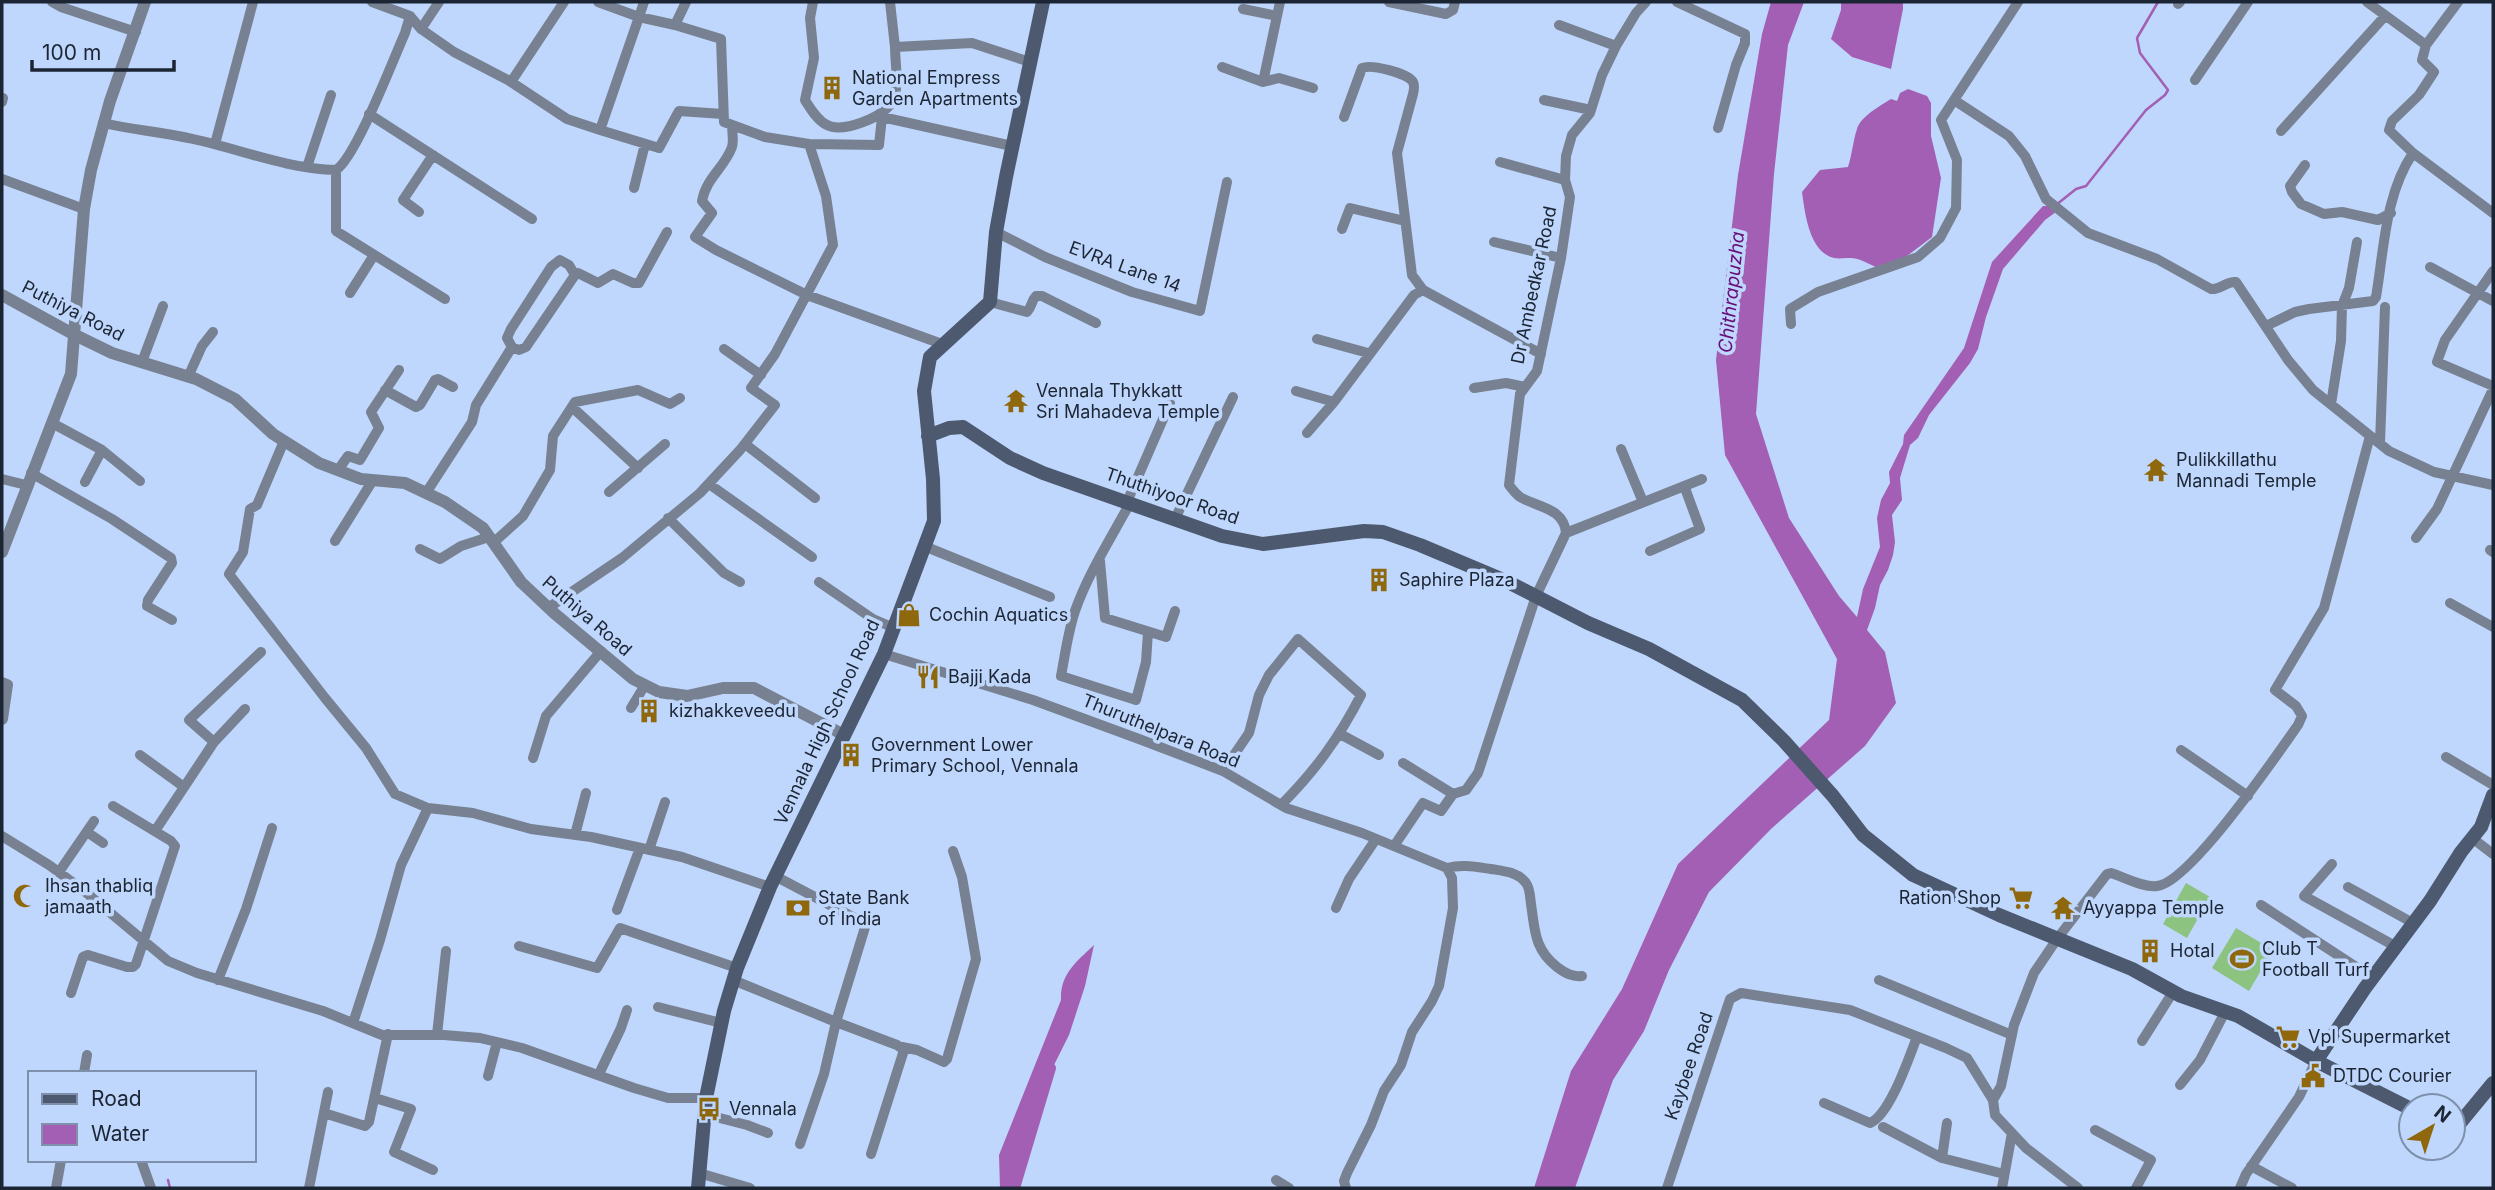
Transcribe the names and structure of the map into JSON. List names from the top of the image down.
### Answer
{
  "streets": {
    "main road": ["Thuthiyoor Road", "Vennala High School Road"],
    "street": [
      "EVRA Lane 14",
      "Dr Ambedkar Road",
      "Puthiya Road",
      "Thuruthelpara Road",
      "Kaybee Road"
    ]
  },
  "crossings": [
    ["Puthiya Road", "Vennala High School Road"],
    ["Thuthiyoor Road", "Vennala High School Road"],
    ["Vennala High School Road", "Thuruthelpara Road"]
  ],
  "water": ["Chithrapuzha"],
  "places": {
    "building": [
      "National Empress Garden Apartments",
      "Saphire Plaza",
      "kizhakkeveedu",
      "Government Lower Primary School, Vennala",
      "Hotal"
    ],
    "temple": ["Vennala Thykkatt Sri Mahadeva Temple", "Pulikkillathu Mannadi Temple", "Ayyappa Temple"],
    "shop": ["Cochin Aquatics"],
    "restaurant": ["Bajji Kada"],
    "mosque": ["Ihsan thabliq jamaath"],
    "supermarket": ["Ration Shop", "Vpl Supermarket"],
    "bank": ["State Bank of India"],
    "sports": ["Club T Football Turf"],
    "public building": ["DTDC Courier"],
    "bus stop": ["Vennala"]
  },
  "legend": ["Road", "Water"],
  "scale_bar": "100 m",
  "north": "top right"
}
